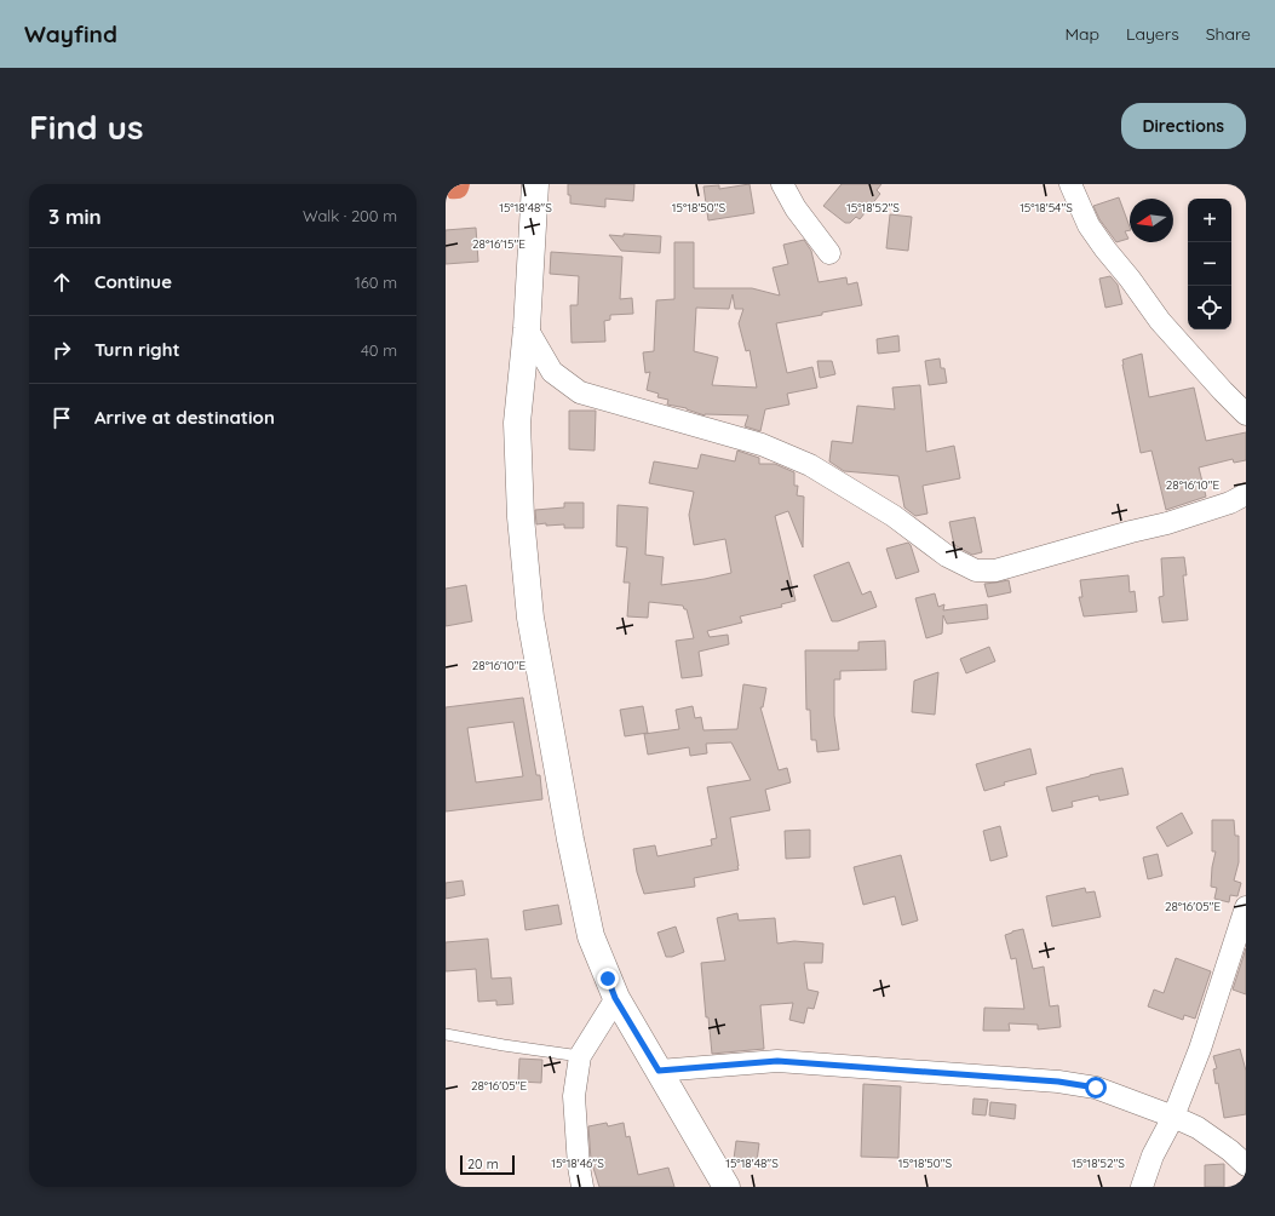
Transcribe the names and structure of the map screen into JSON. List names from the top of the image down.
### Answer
{
  "scale_bar": "20 m",
  "north": "left",
  "page": {
    "header": "Wayfind",
    "nav": ["Map", "Layers", "Share"],
    "buttons": "Directions",
    "title": "Find us",
    "heading": ["3 min", "Walk · 200 m"],
    "map_buttons": ["+", "−"],
    "list": [
      ["Continue", "160 m"],
      ["Turn right", "40 m"],
      "Arrive at destination"
    ],
    "scale": "20 m"
  },
  "coordinates": [
    "15°18'48\"S",
    "15°18'50\"S",
    "15°18'52\"S",
    "15°18'54\"S",
    "28°16'15\"E",
    "28°16'10\"E",
    "28°16'05\"E",
    "15°18'46\"S"
  ]
}
